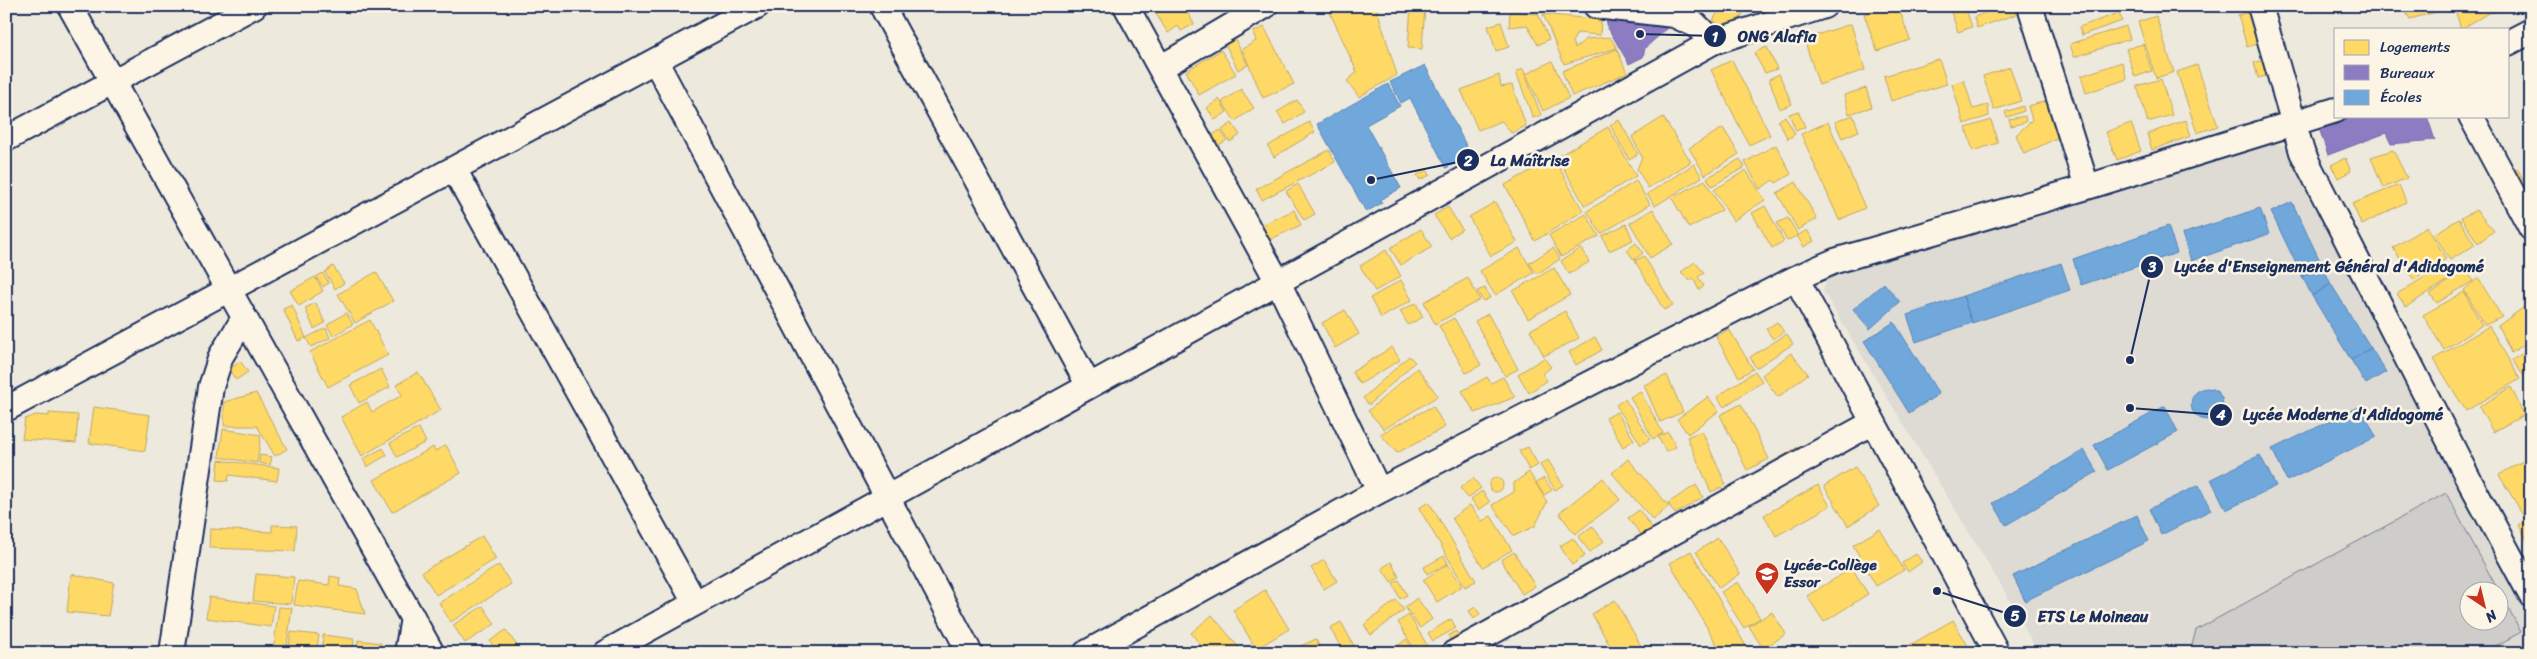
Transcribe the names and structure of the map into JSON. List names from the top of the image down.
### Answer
{
  "places": {
    "other": [
      "ONG Alafia",
      "La Maîtrise",
      "Lycée d'Enseignement Général d'Adidogomé",
      "Lycée Moderne d'Adidogomé",
      "ETS Le Moineau"
    ],
    "school or university": ["Lycée-Collège Essor"]
  },
  "legend": ["Logements", "Bureaux", "Écoles"],
  "north": "bottom right"
}
